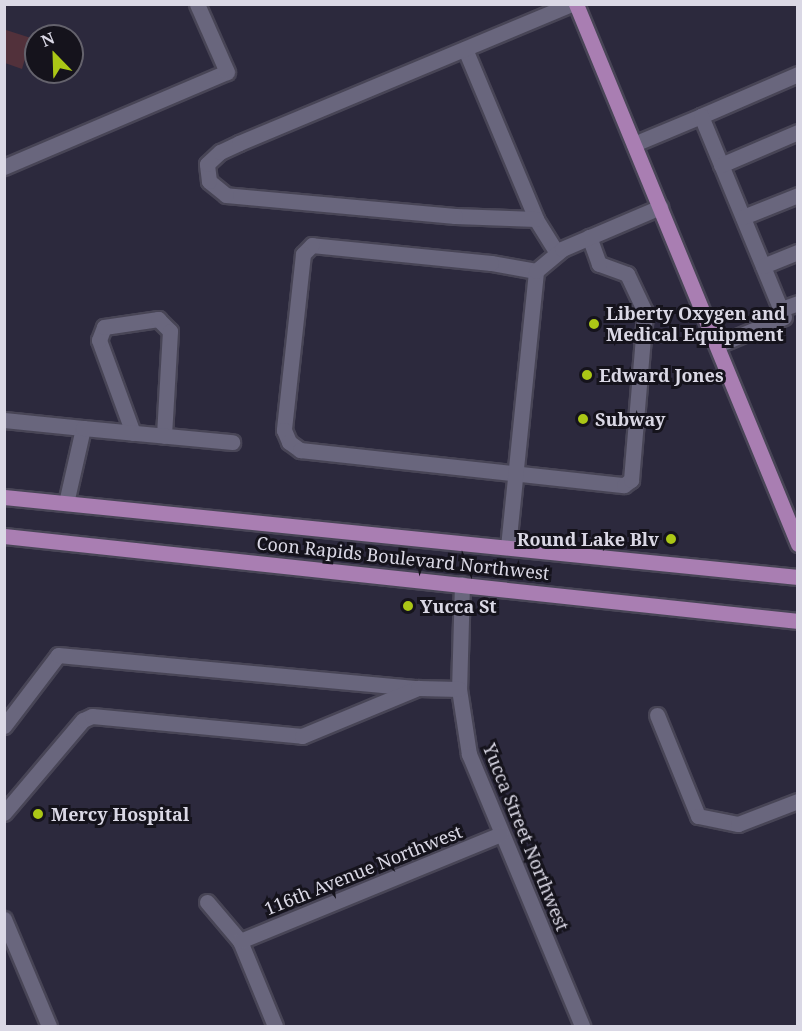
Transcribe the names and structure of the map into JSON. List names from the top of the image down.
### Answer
{
  "streets": {
    "main road": ["Coon Rapids Boulevard Northwest"],
    "street": ["Yucca Street Northwest", "116th Avenue Northwest"]
  },
  "crossings": [
    ["Coon Rapids Boulevard Northwest", "Yucca Street Northwest"],
    ["Yucca Street Northwest", "116th Avenue Northwest"]
  ],
  "places": [
    "Liberty Oxygen and Medical Equipment",
    "Edward Jones",
    "Subway",
    "Round Lake Blv",
    "Yucca St",
    "Mercy Hospital"
  ],
  "north": "top left"
}
